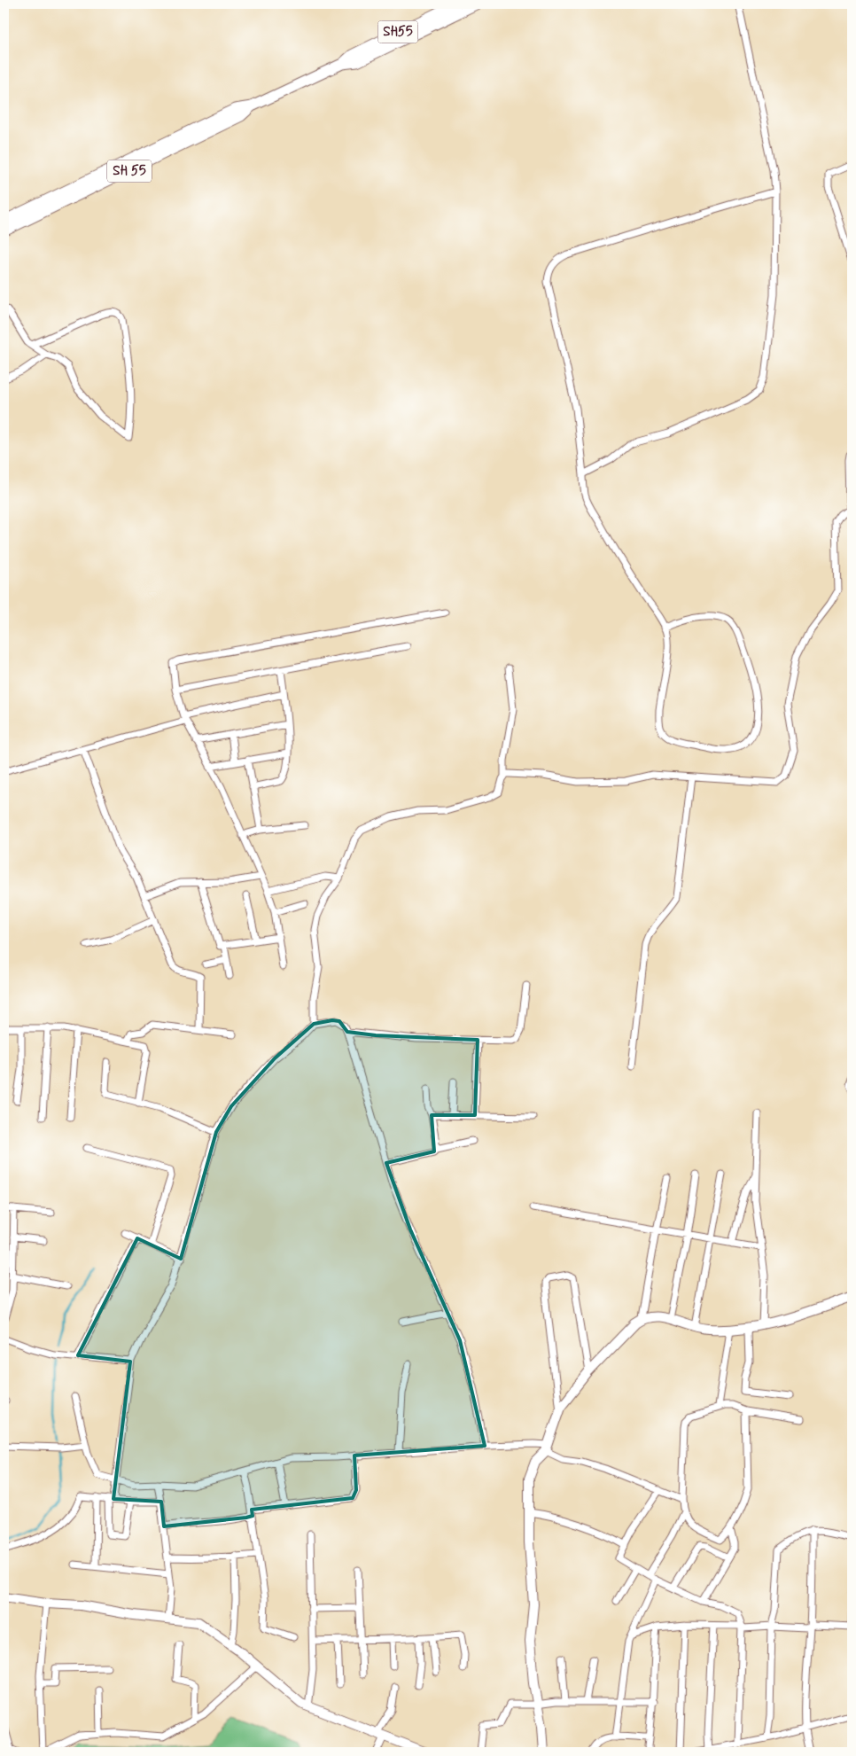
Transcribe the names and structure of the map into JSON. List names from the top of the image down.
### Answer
{
  "streets": {
    "main road": ["SH55", "SH 55"]
  },
  "crossings": [
    ["SH55", "SH 55"]
  ]
}
